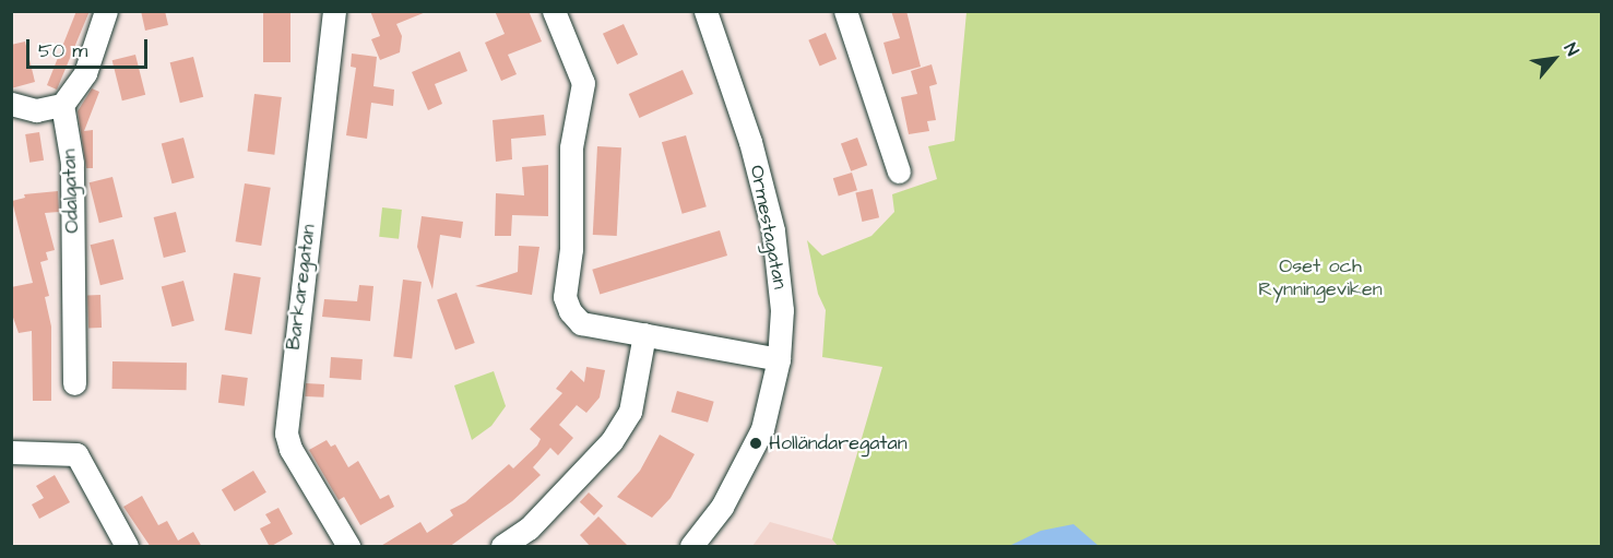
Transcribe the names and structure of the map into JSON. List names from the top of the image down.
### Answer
{
  "streets": {
    "street": ["Odalgatan", "Ormestagatan", "Barkaregatan"]
  },
  "parks": ["Oset och Rynningeviken"],
  "places": ["Holländaregatan"],
  "scale_bar": "50 m",
  "north": "top right"
}
